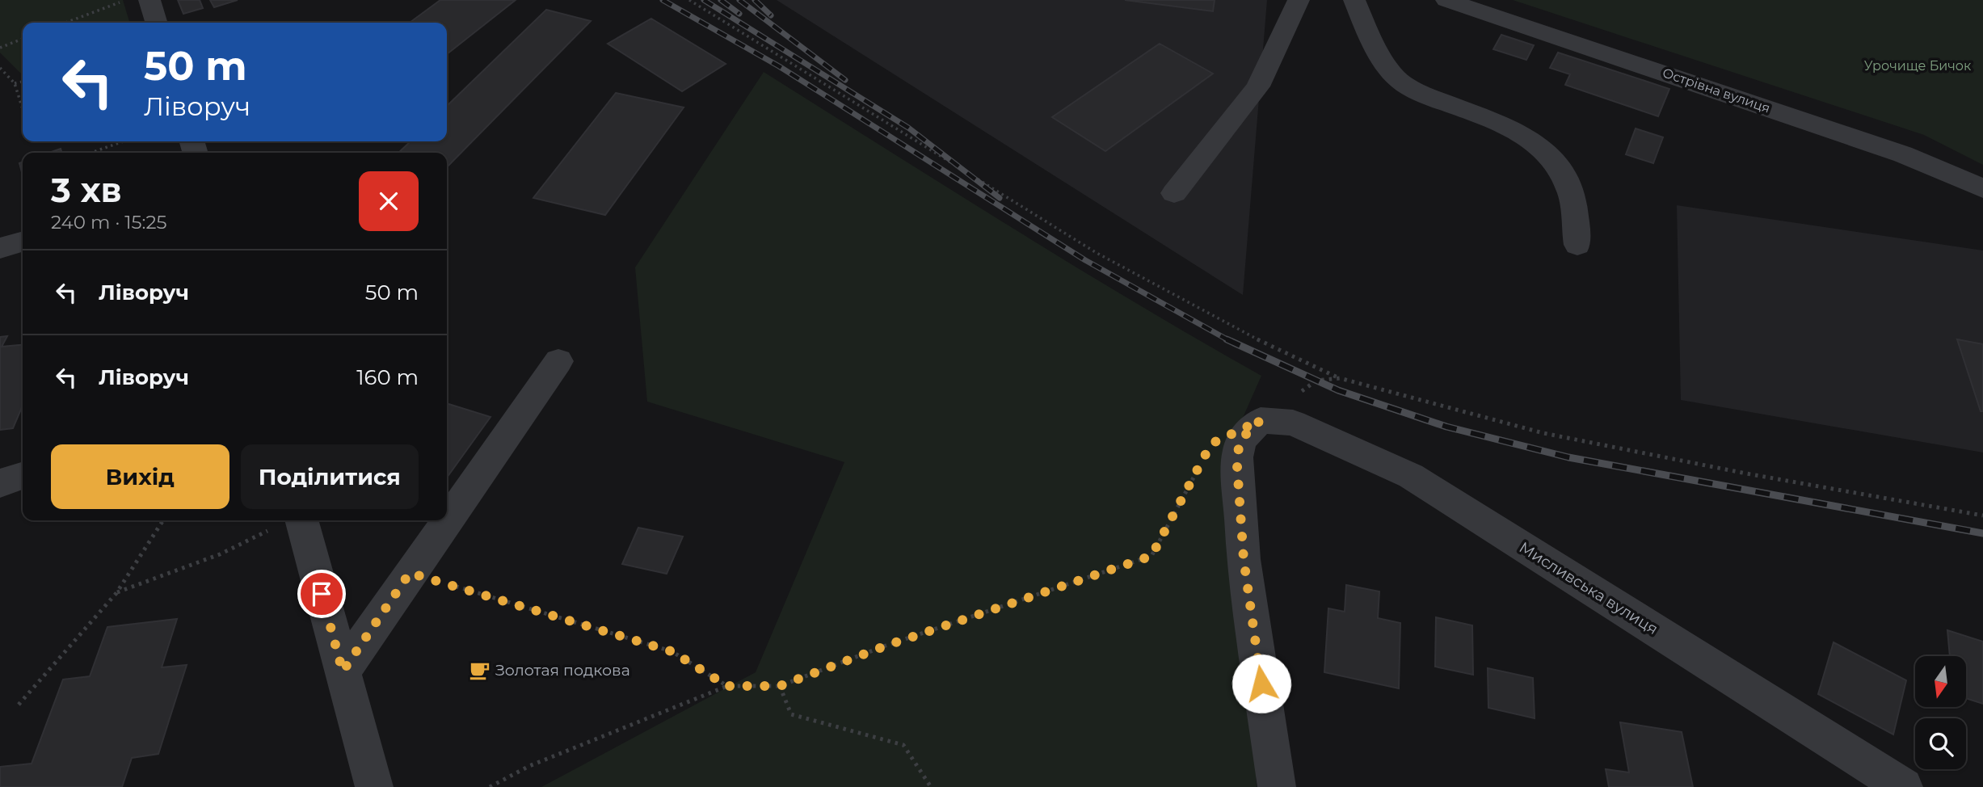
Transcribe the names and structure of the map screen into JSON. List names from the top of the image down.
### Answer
{
  "streets": {
    "street": ["Острівна вулиця", "Мисливська вулиця"]
  },
  "parks": ["Урочище Бичок"],
  "places": {
    "cafe": ["Золотая подкова"]
  },
  "north": "bottom",
  "page": {
    "turn": ["50 m", "Ліворуч"],
    "heading": ["3 хв", "240 m · 15:25"],
    "list": [
      {
        "name": "Ліворуч",
        "value": "50 m"
      },
      {
        "name": "Ліворуч",
        "value": "160 m"
      }
    ],
    "buttons": ["Вихід", "Поділитися"]
  }
}
